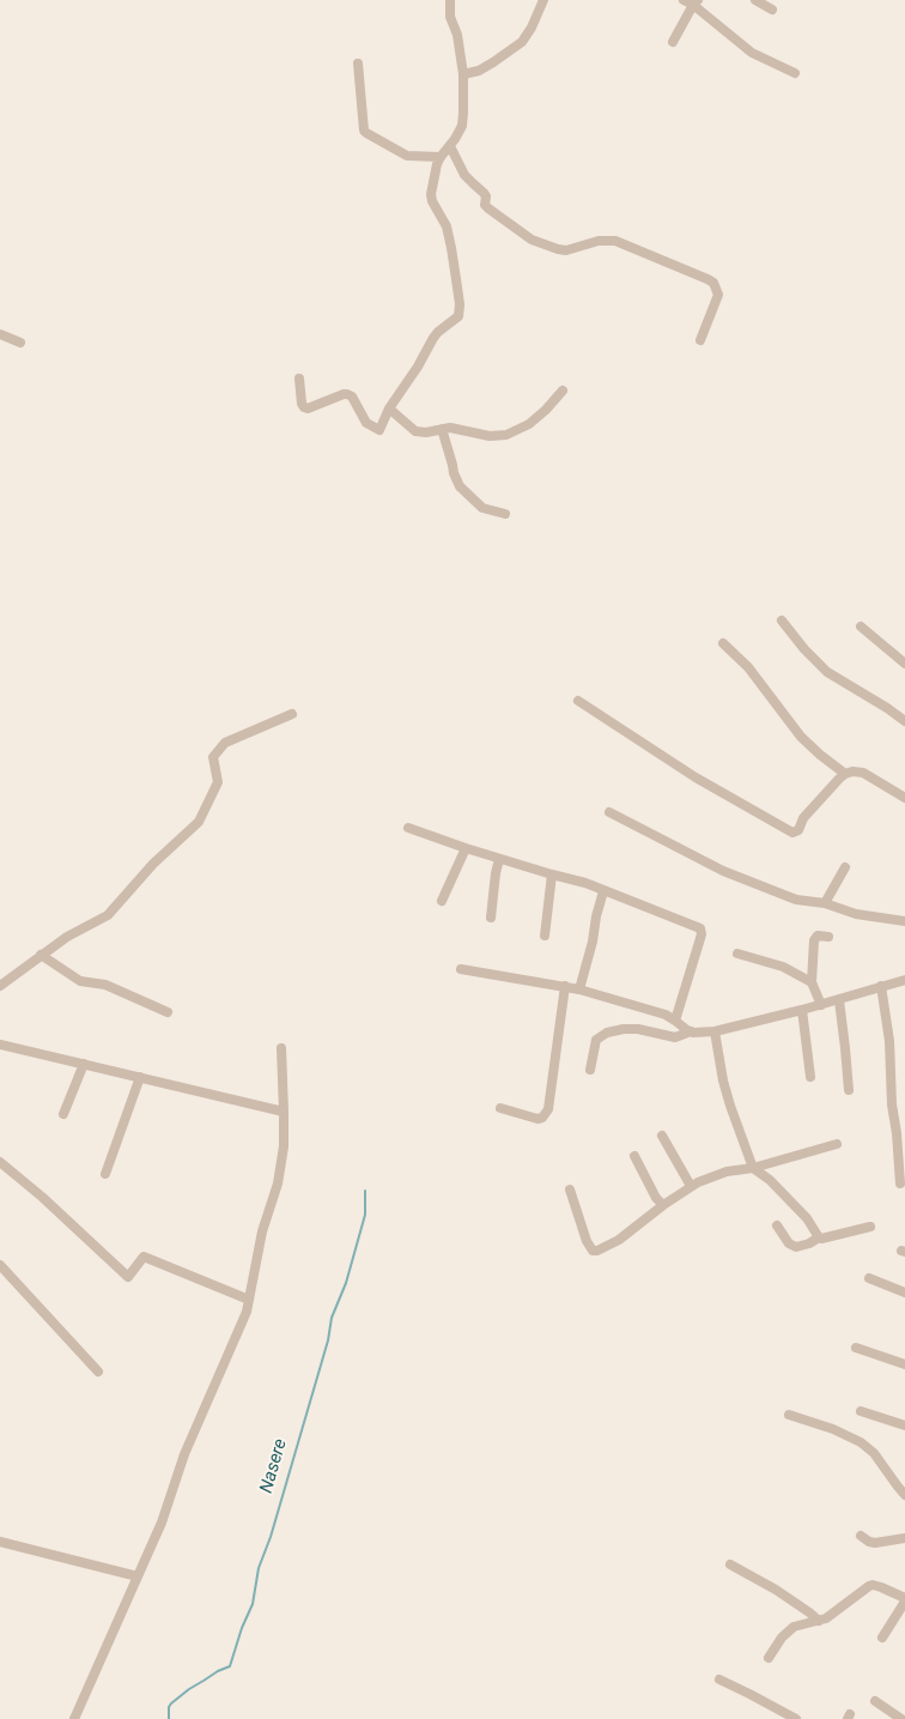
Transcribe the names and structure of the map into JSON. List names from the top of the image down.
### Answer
{
  "water": ["Nasere"]
}
